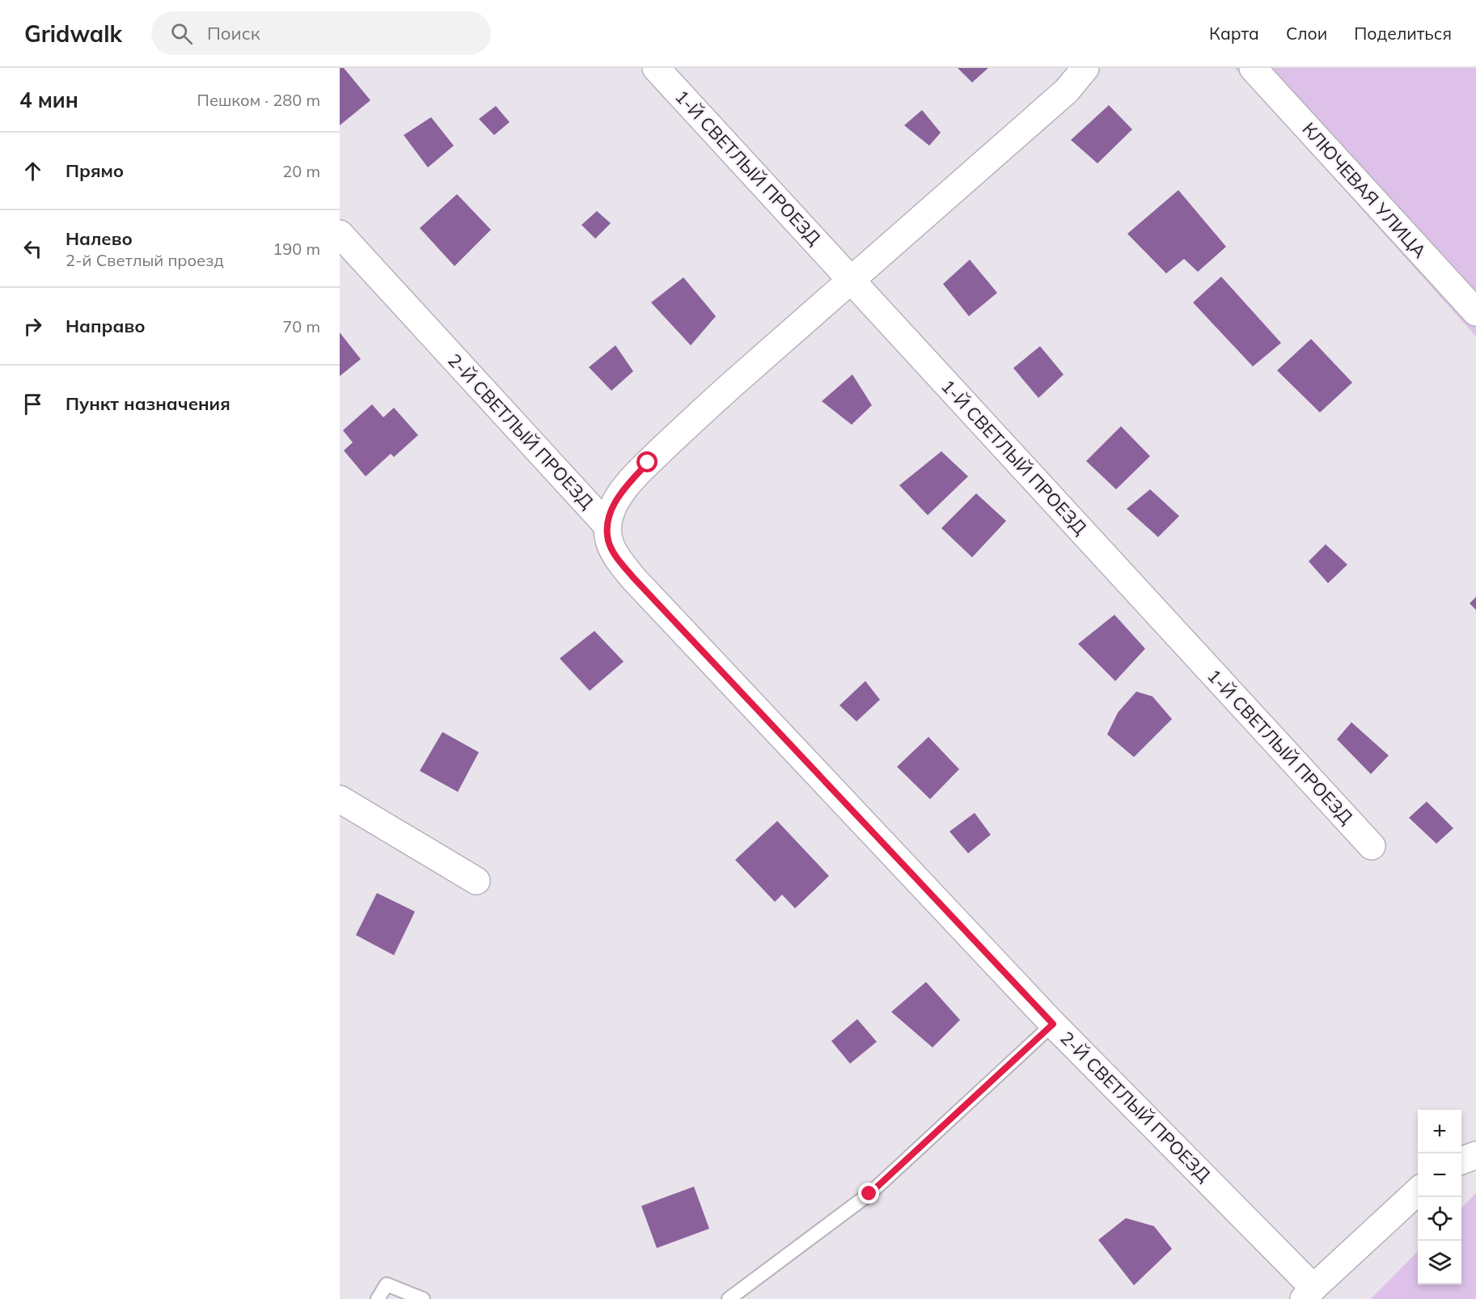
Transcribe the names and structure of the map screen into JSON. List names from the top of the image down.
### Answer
{
  "streets": {
    "street": ["1-Й СВЕТЛЫЙ ПРОЕЗД", "КЛЮЧЕВАЯ УЛИЦА", "2-Й СВЕТЛЫЙ ПРОЕЗД"]
  },
  "page": {
    "header": "Gridwalk",
    "search": "Поиск",
    "nav": ["Карта", "Слои", "Поделиться"],
    "heading": ["4 мин", "Пешком · 280 m"],
    "list": [
      ["Прямо", "20 m"],
      ["Налево", "2-й Светлый проезд", "190 m"],
      ["Направо", "70 m"],
      "Пункт назначения"
    ],
    "map_buttons": ["+", "−"]
  }
}
